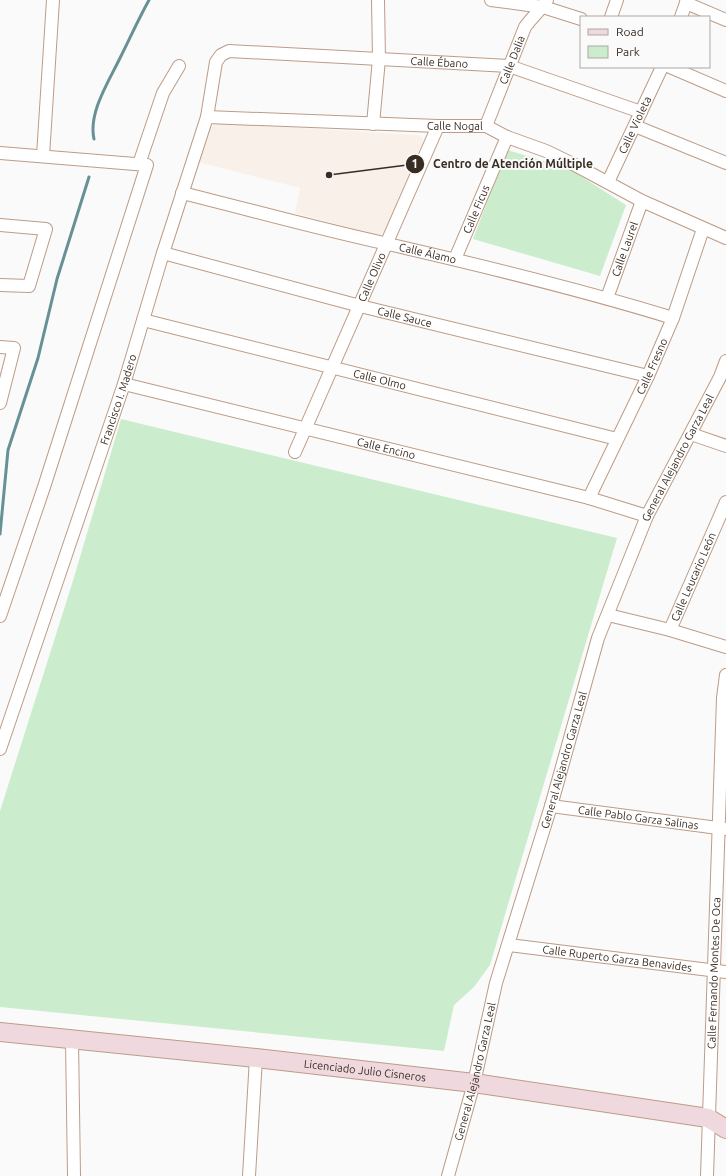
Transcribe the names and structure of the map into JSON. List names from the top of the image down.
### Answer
{
  "streets": {
    "street": [
      "Calle Dalia",
      "Calle Ébano",
      "Calle Violeta",
      "Calle Nogal",
      "Calle Ficus",
      "Calle Laurel",
      "Calle Álamo",
      "Calle Olivo",
      "Calle Sauce",
      "Calle Fresno",
      "Calle Olmo",
      "Francisco I. Madero",
      "Calle Encino",
      "General Alejandro Garza Leal",
      "Calle Leucario León",
      "Calle Pablo Garza Salinas",
      "Calle Ruperto Garza Benavides",
      "Calle Fernando Montes De Oca",
      "Licenciado Julio Cisneros"
    ]
  },
  "crossings": [
    ["Calle Dalia", "Calle Ébano"],
    ["Calle Dalia", "Calle Nogal"],
    ["Calle Ébano", "Calle Violeta"],
    ["Calle Ébano", "Francisco I. Madero"],
    ["Calle Violeta", "Calle Nogal"],
    ["Calle Nogal", "Calle Ficus"],
    ["Calle Nogal", "Calle Laurel"],
    ["Calle Nogal", "Calle Olivo"],
    ["Calle Nogal", "Calle Fresno"],
    ["Calle Nogal", "Francisco I. Madero"],
    ["Calle Ficus", "Calle Álamo"],
    ["Calle Laurel", "Calle Álamo"],
    ["Calle Álamo", "Calle Olivo"],
    ["Calle Álamo", "Calle Fresno"],
    ["Calle Álamo", "Francisco I. Madero"],
    ["Calle Olivo", "Calle Sauce"],
    ["Calle Olivo", "Calle Olmo"],
    ["Calle Olivo", "Calle Encino"],
    ["Calle Sauce", "Calle Fresno"],
    ["Calle Sauce", "Francisco I. Madero"],
    ["Calle Fresno", "Calle Olmo"],
    ["Calle Fresno", "Calle Encino"],
    ["Calle Olmo", "Francisco I. Madero"],
    ["Francisco I. Madero", "Calle Encino"],
    ["Calle Encino", "General Alejandro Garza Leal"],
    ["General Alejandro Garza Leal", "Calle Pablo Garza Salinas"],
    ["General Alejandro Garza Leal", "Calle Ruperto Garza Benavides"],
    ["General Alejandro Garza Leal", "Licenciado Julio Cisneros"],
    ["Calle Pablo Garza Salinas", "Calle Fernando Montes De Oca"],
    ["Calle Ruperto Garza Benavides", "Calle Fernando Montes De Oca"],
    ["Calle Fernando Montes De Oca", "Licenciado Julio Cisneros"]
  ],
  "places": ["Centro de Atención Múltiple"],
  "legend": ["Road", "Park"]
}
